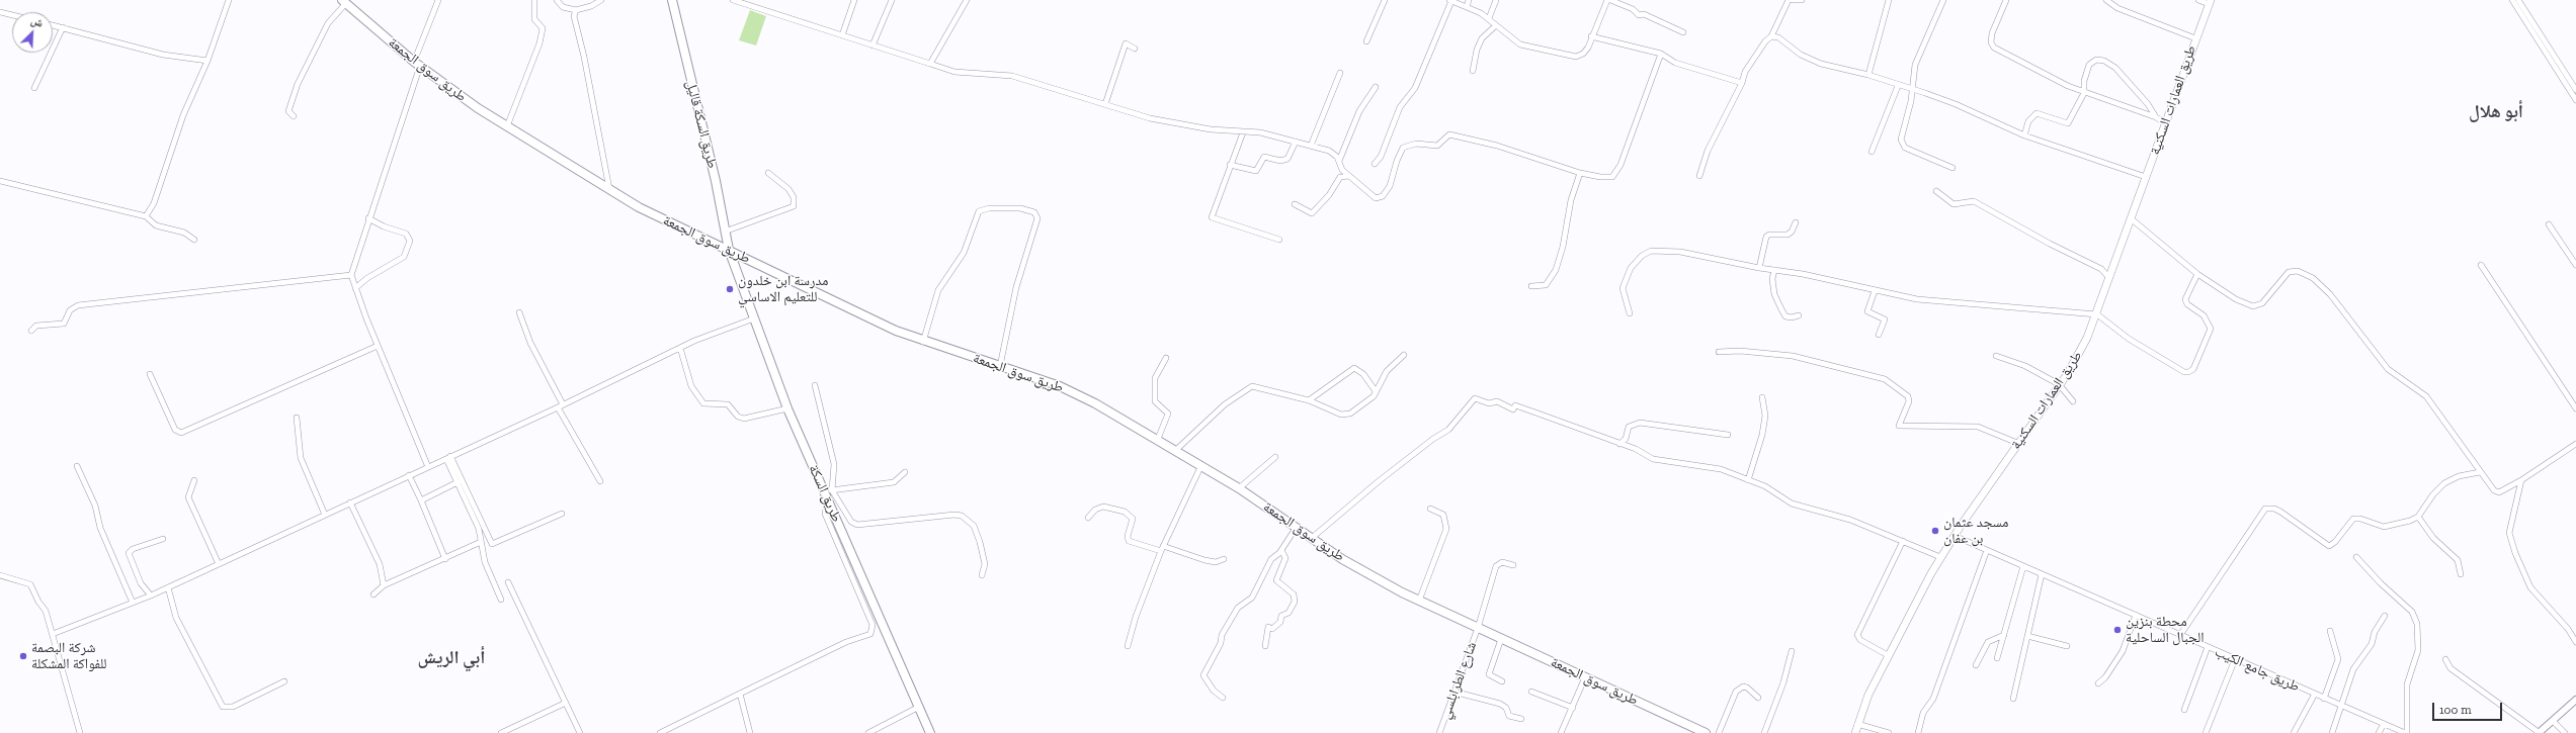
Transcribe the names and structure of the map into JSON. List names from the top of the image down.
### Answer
{
  "streets": {
    "main road": [
      "طريق سوق الجمعة",
      "طريق العمارات السكنية",
      "طريق السكة قاليل",
      "طريق السكة"
    ],
    "street": ["طريق جامع الكيب", "شارع الطرابلسي"]
  },
  "crossings": [
    ["طريق سوق الجمعة", "طريق السكة قاليل"],
    ["طريق سوق الجمعة", "طريق السكة"],
    ["طريق سوق الجمعة", "شارع الطرابلسي"],
    ["طريق العمارات السكنية", "طريق جامع الكيب"],
    ["طريق السكة قاليل", "طريق السكة"]
  ],
  "districts": ["أبو هلال", "أبي الريش"],
  "places": [
    "مدرسة ابن خلدون للتعليم الاساسي",
    "مسجد عثمان بن عفان",
    "محطة بنزين الجبال الساحلية",
    "شركة البصمة للفواكة المشكلة"
  ],
  "scale_bar": "100 m",
  "north": "top right"
}
